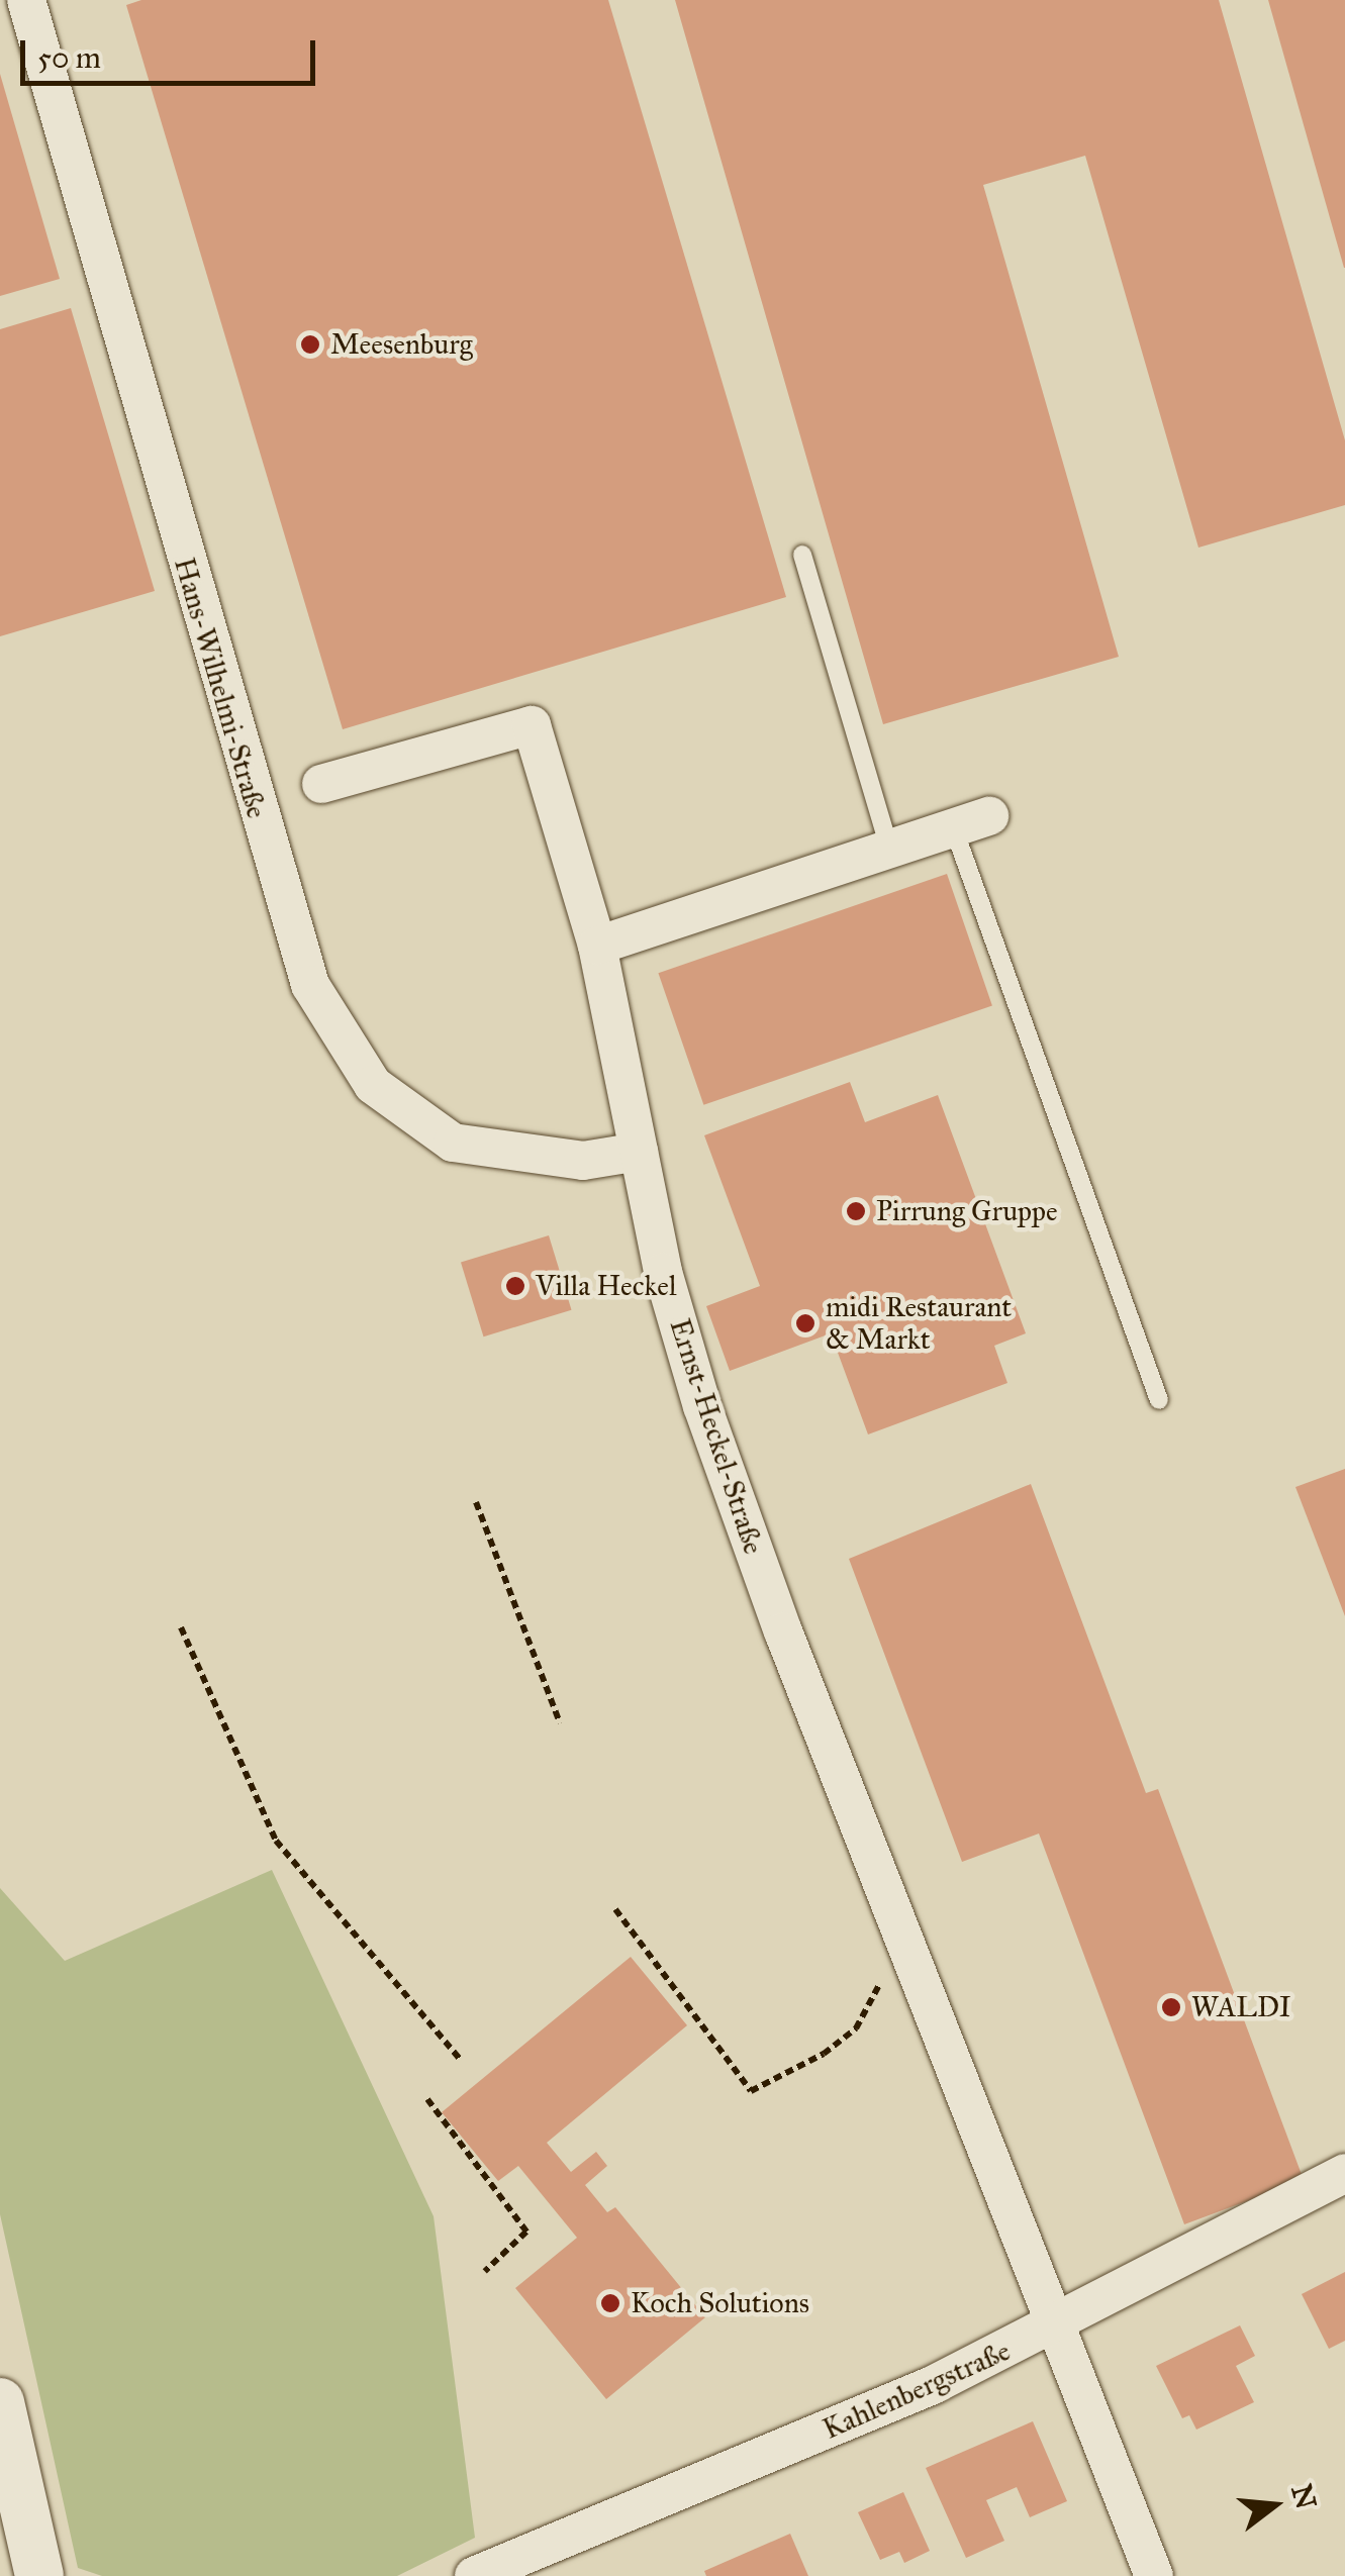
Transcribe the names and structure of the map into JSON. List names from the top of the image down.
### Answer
{
  "streets": {
    "street": ["Hans-Wilhelmi-Straße", "Ernst-Heckel-Straße", "Kahlenbergstraße"]
  },
  "crossings": [
    ["Hans-Wilhelmi-Straße", "Ernst-Heckel-Straße"],
    ["Ernst-Heckel-Straße", "Kahlenbergstraße"]
  ],
  "places": [
    "Meesenburg",
    "Pirrung Gruppe",
    "Villa Heckel",
    "midi Restaurant & Markt",
    "WALDI",
    "Koch Solutions"
  ],
  "scale_bar": "50 m",
  "north": "right"
}
